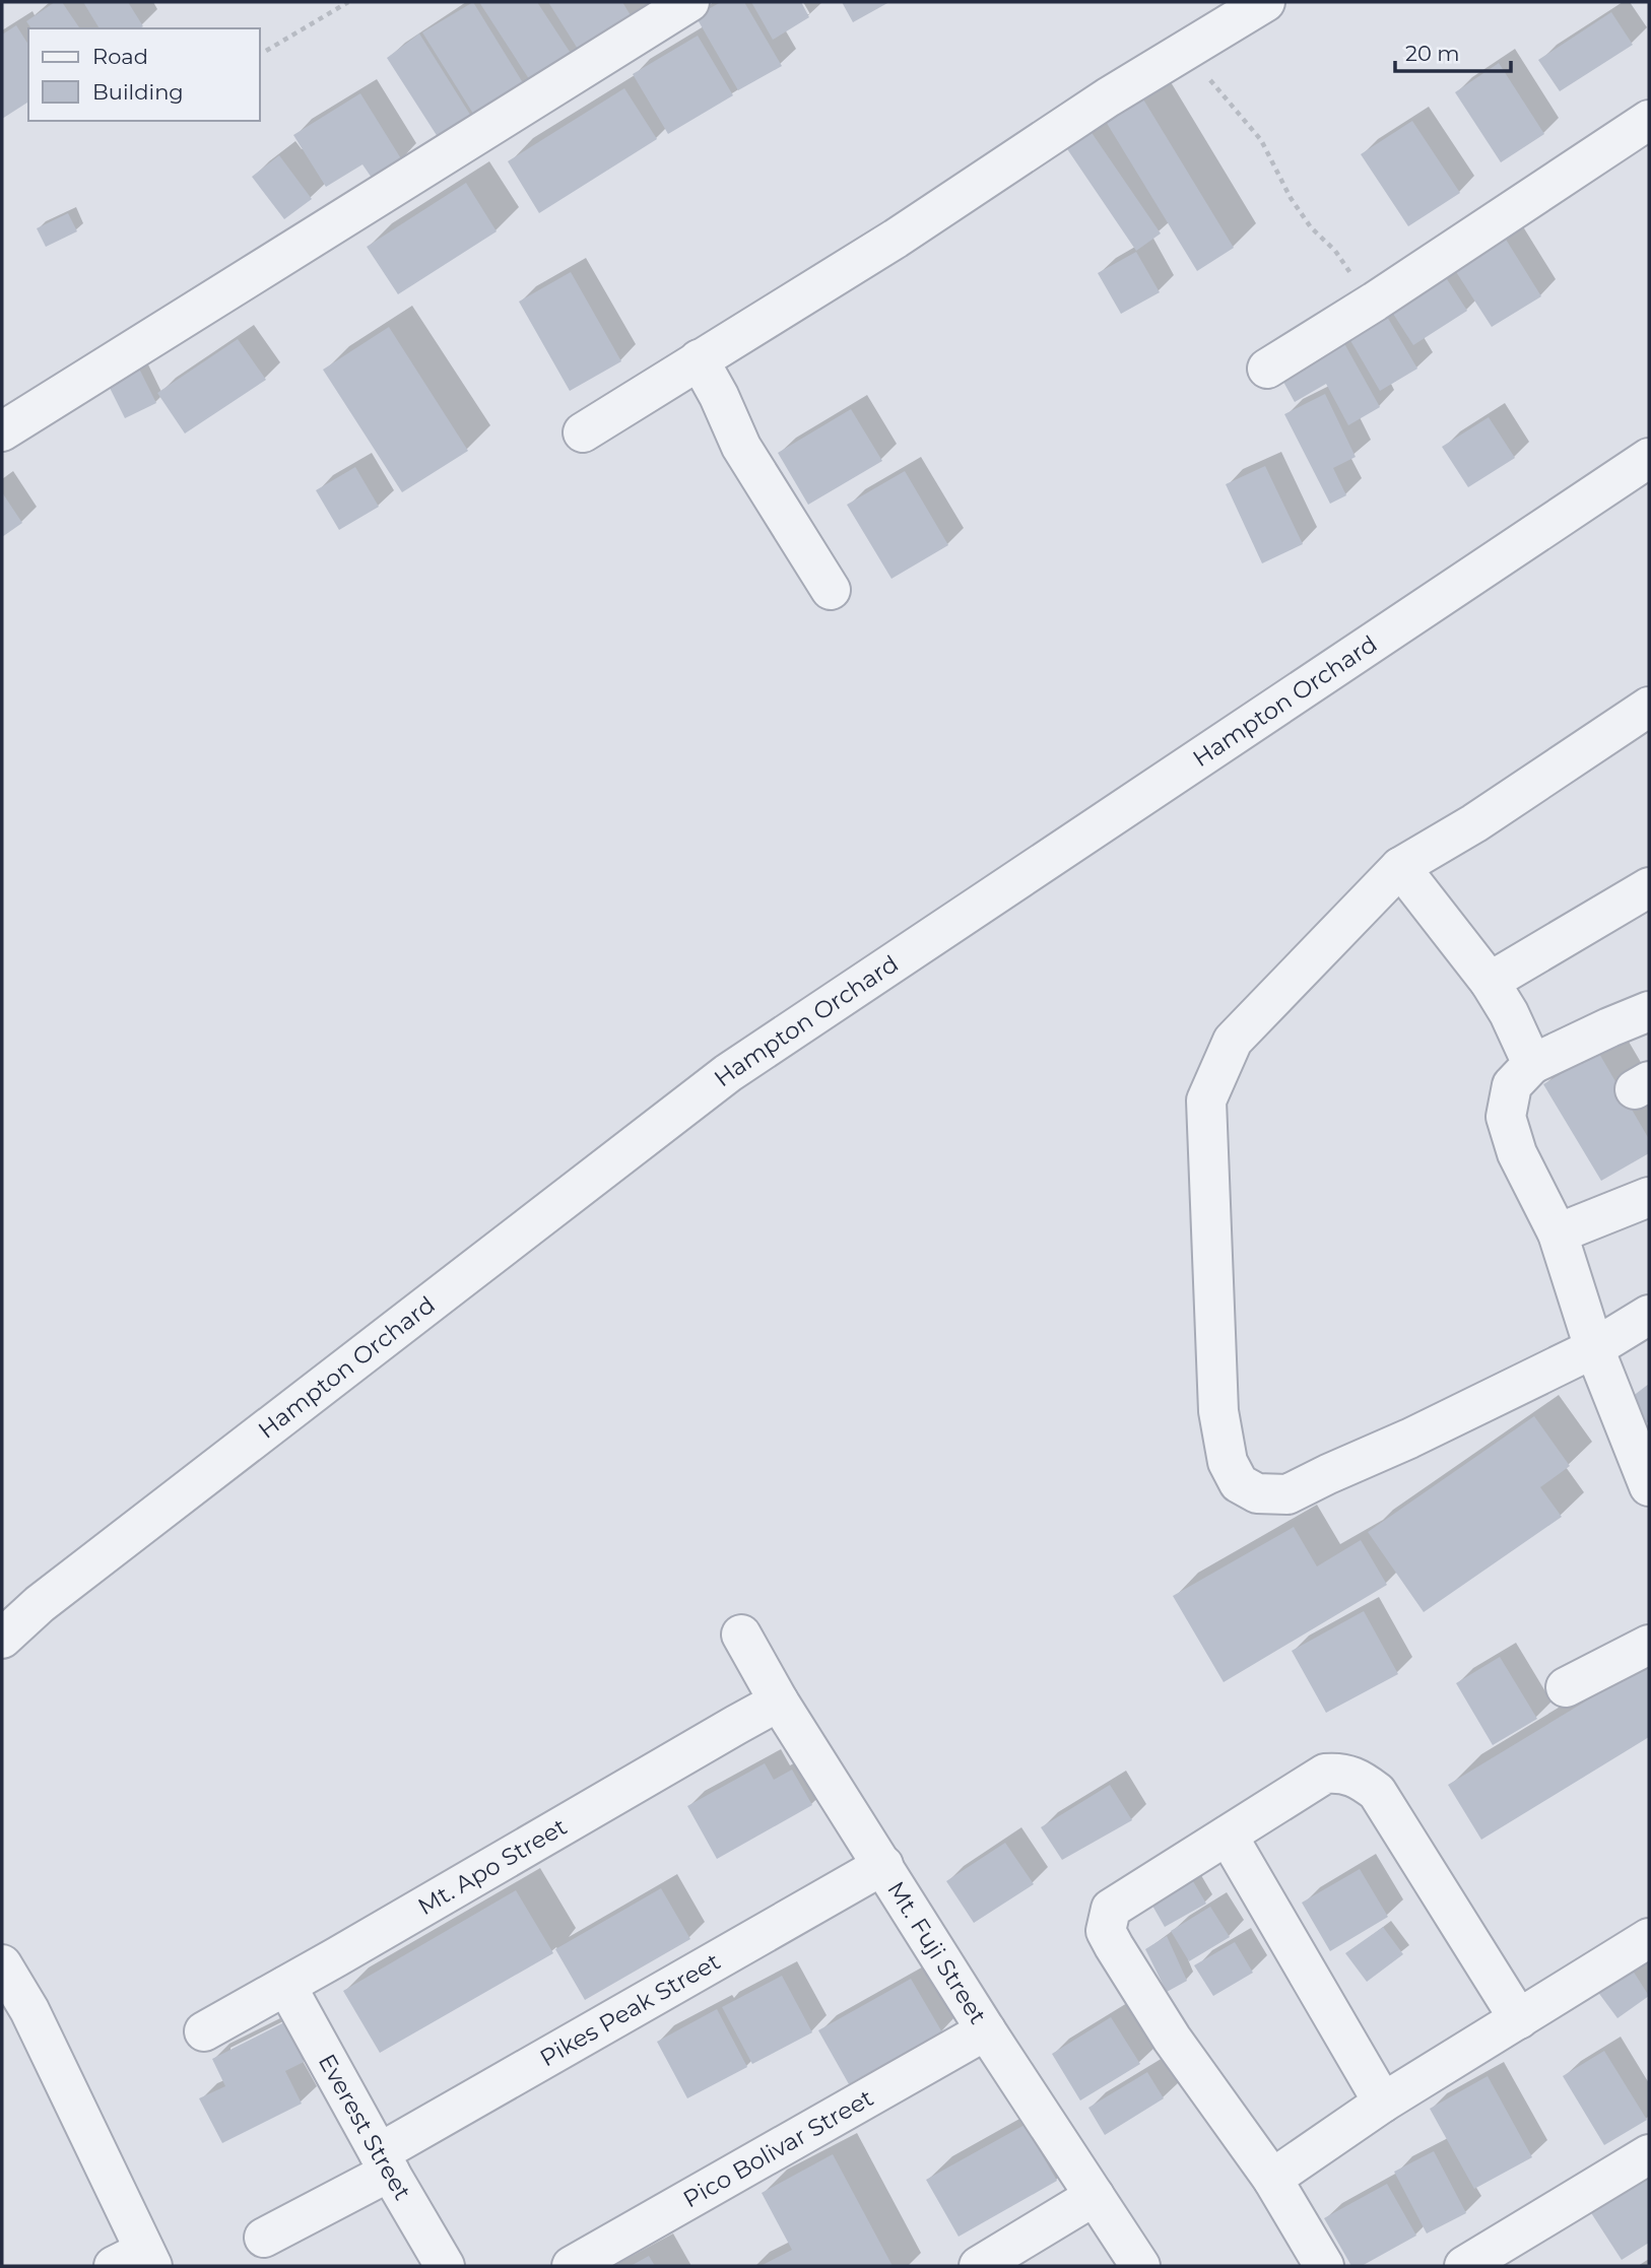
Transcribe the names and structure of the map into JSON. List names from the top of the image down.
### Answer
{
  "streets": {
    "street": [
      "Hampton Orchard",
      "Mt. Apo Street",
      "Mt. Fuji Street",
      "Pikes Peak Street",
      "Everest Street",
      "Pico Bolivar Street"
    ]
  },
  "crossings": [
    ["Mt. Apo Street", "Mt. Fuji Street"],
    ["Mt. Apo Street", "Everest Street"],
    ["Mt. Fuji Street", "Pikes Peak Street"],
    ["Mt. Fuji Street", "Pico Bolivar Street"],
    ["Pikes Peak Street", "Everest Street"]
  ],
  "legend": ["Road", "Building"],
  "scale_bar": "20 m"
}
